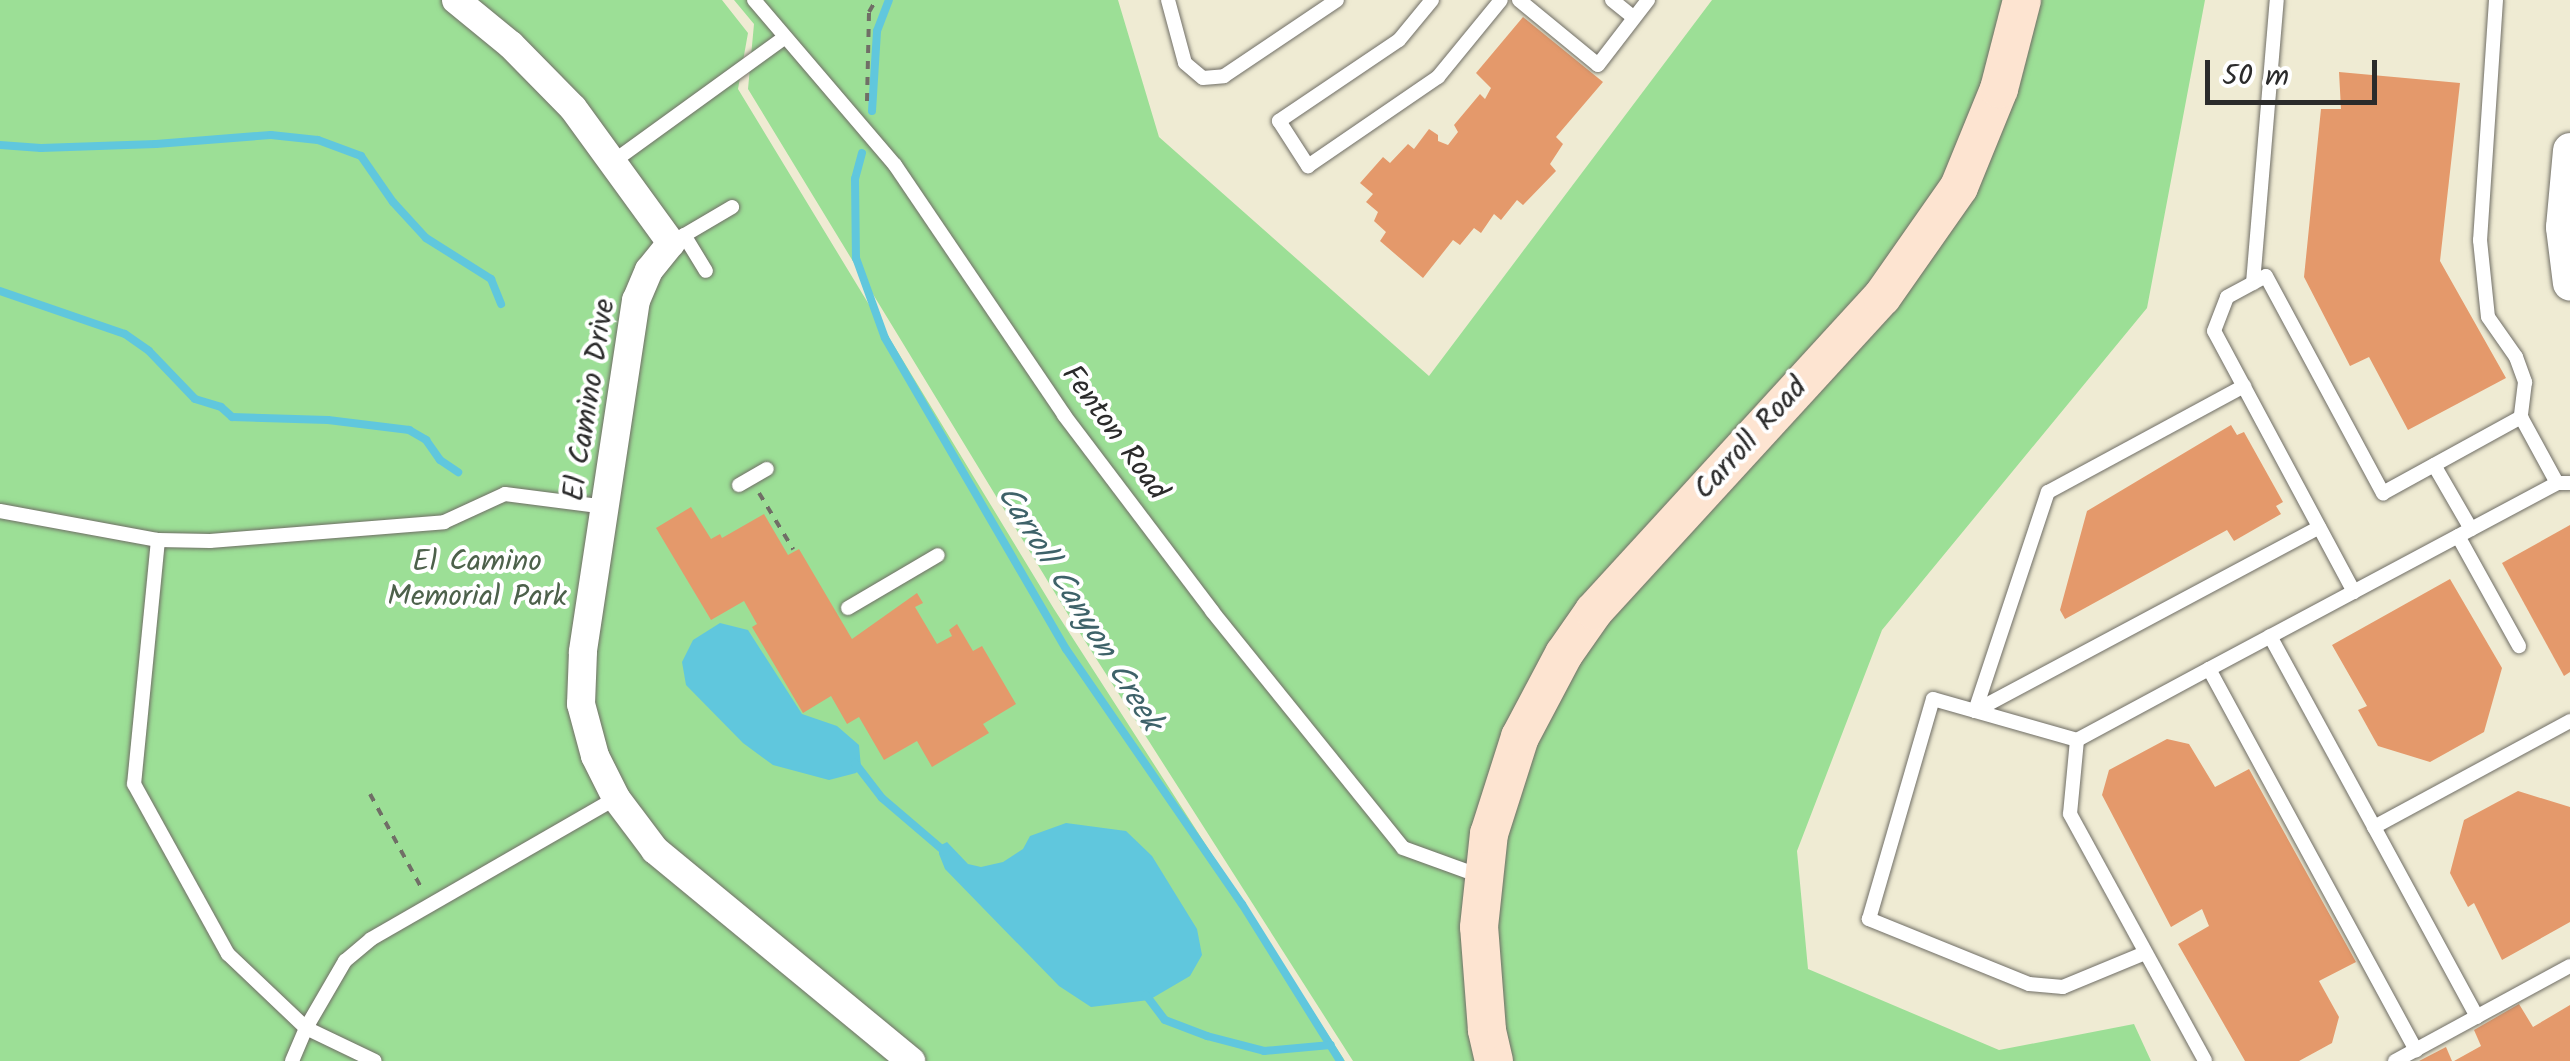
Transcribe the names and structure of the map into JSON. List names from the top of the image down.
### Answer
{
  "streets": {
    "main road": ["Carroll Road"],
    "street": ["El Camino Drive"],
    "lane": ["Fenton Road"]
  },
  "crossings": [
    ["Fenton Road", "Carroll Road"]
  ],
  "water": ["Carroll Canyon Creek"],
  "parks": ["El Camino Memorial Park"],
  "scale_bar": "50 m"
}
